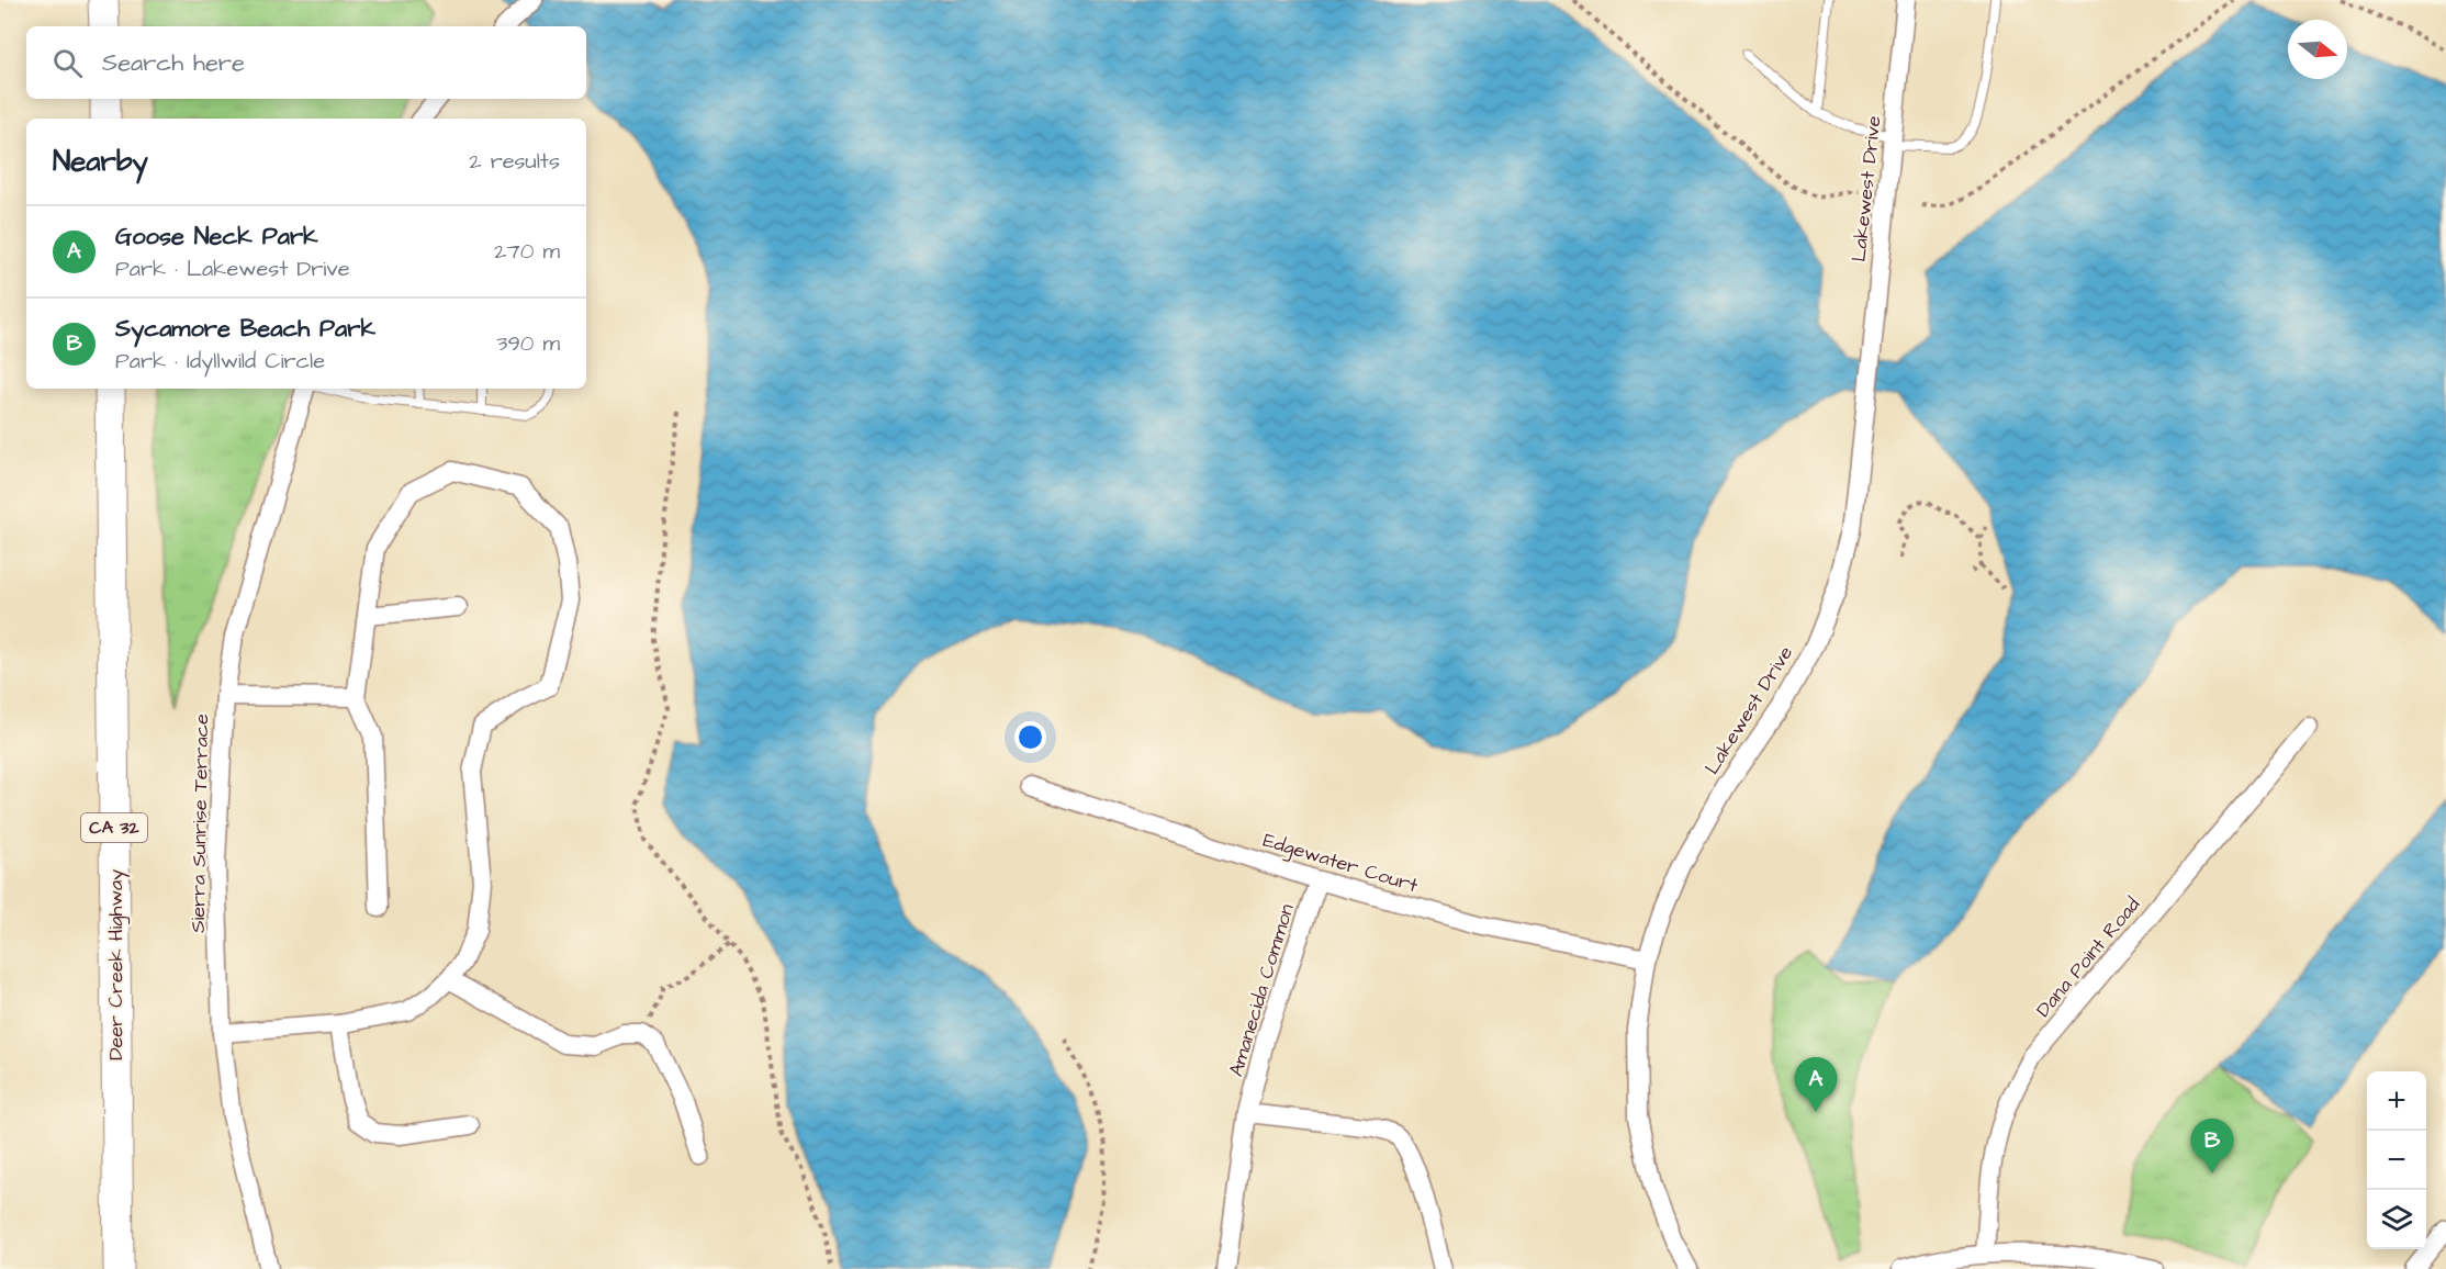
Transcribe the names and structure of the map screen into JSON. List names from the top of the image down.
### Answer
{
  "streets": {
    "main road": ["CA 32", "Deer Creek Highway"],
    "street": [
      "Lakewest Drive",
      "Sierra Sunrise Terrace",
      "Edgewater Court",
      "Dana Point Road",
      "Amanecida Common"
    ]
  },
  "crossings": [
    ["Lakewest Drive", "Edgewater Court"],
    ["Edgewater Court", "Amanecida Common"]
  ],
  "north": "right",
  "page": {
    "search": "Search here",
    "heading": ["Nearby", "2 results"],
    "list": [
      {
        "mark": "A",
        "name": "Goose Neck Park",
        "note": "Park · Lakewest Drive",
        "value": "270 m"
      },
      {
        "mark": "B",
        "name": "Sycamore Beach Park",
        "note": "Park · Idyllwild Circle",
        "value": "390 m"
      }
    ],
    "pins": ["A", "B"],
    "map_buttons": ["+", "−"]
  }
}
